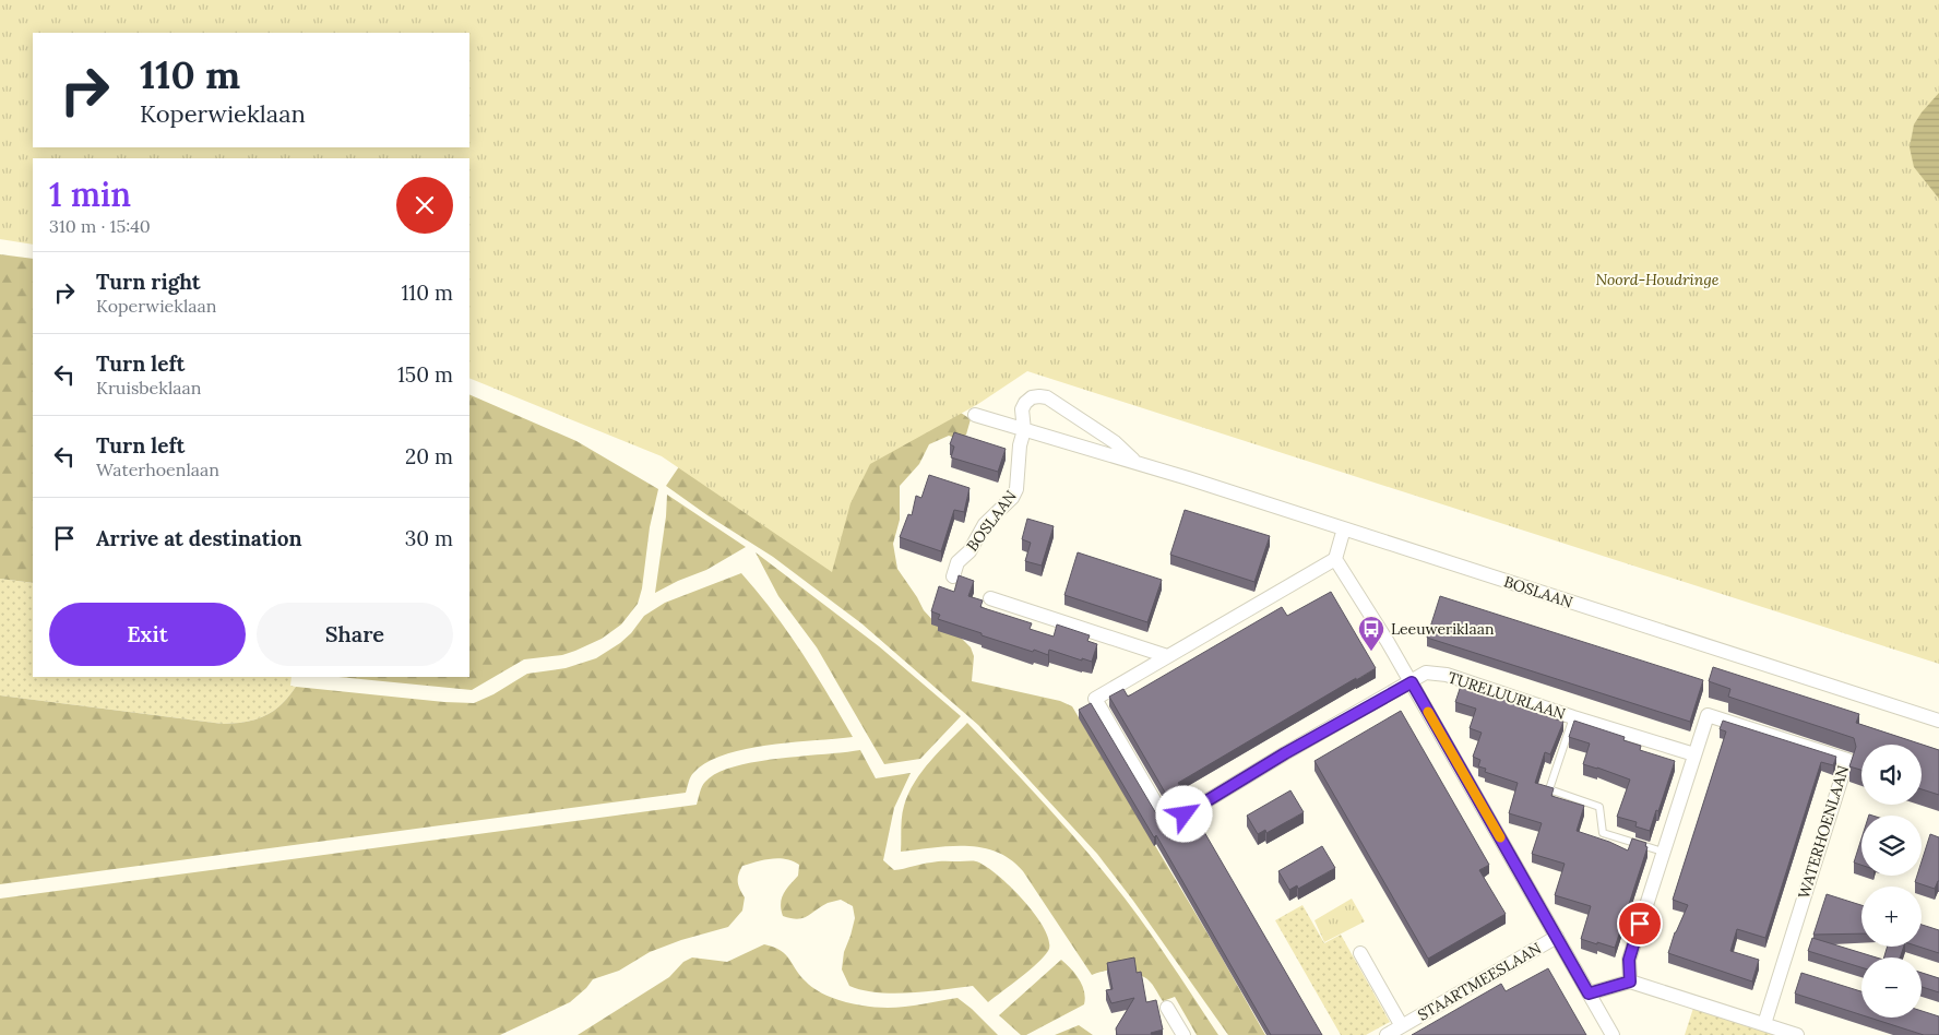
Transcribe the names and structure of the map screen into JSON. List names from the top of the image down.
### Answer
{
  "streets": {
    "street": [
      "BOSLAAN",
      "TURELUURLAAN",
      "WATERHOENLAAN",
      "STAARTMEESLAAN"
    ]
  },
  "crossings": [
    ["TURELUURLAAN", "WATERHOENLAAN"]
  ],
  "parks": ["Noord-Houdringe"],
  "places": {
    "bus stop": ["Leeuweriklaan"]
  },
  "page": {
    "turn": ["110 m", "Koperwieklaan"],
    "heading": ["1 min", "310 m · 15:40"],
    "list": [
      {
        "name": "Turn right",
        "note": "Koperwieklaan",
        "value": "110 m"
      },
      {
        "name": "Turn left",
        "note": "Kruisbeklaan",
        "value": "150 m"
      },
      {
        "name": "Turn left",
        "note": "Waterhoenlaan",
        "value": "20 m"
      },
      {
        "name": "Arrive at destination",
        "value": "30 m"
      }
    ],
    "buttons": ["Exit", "Share"],
    "map_buttons": ["+", "−"]
  }
}
